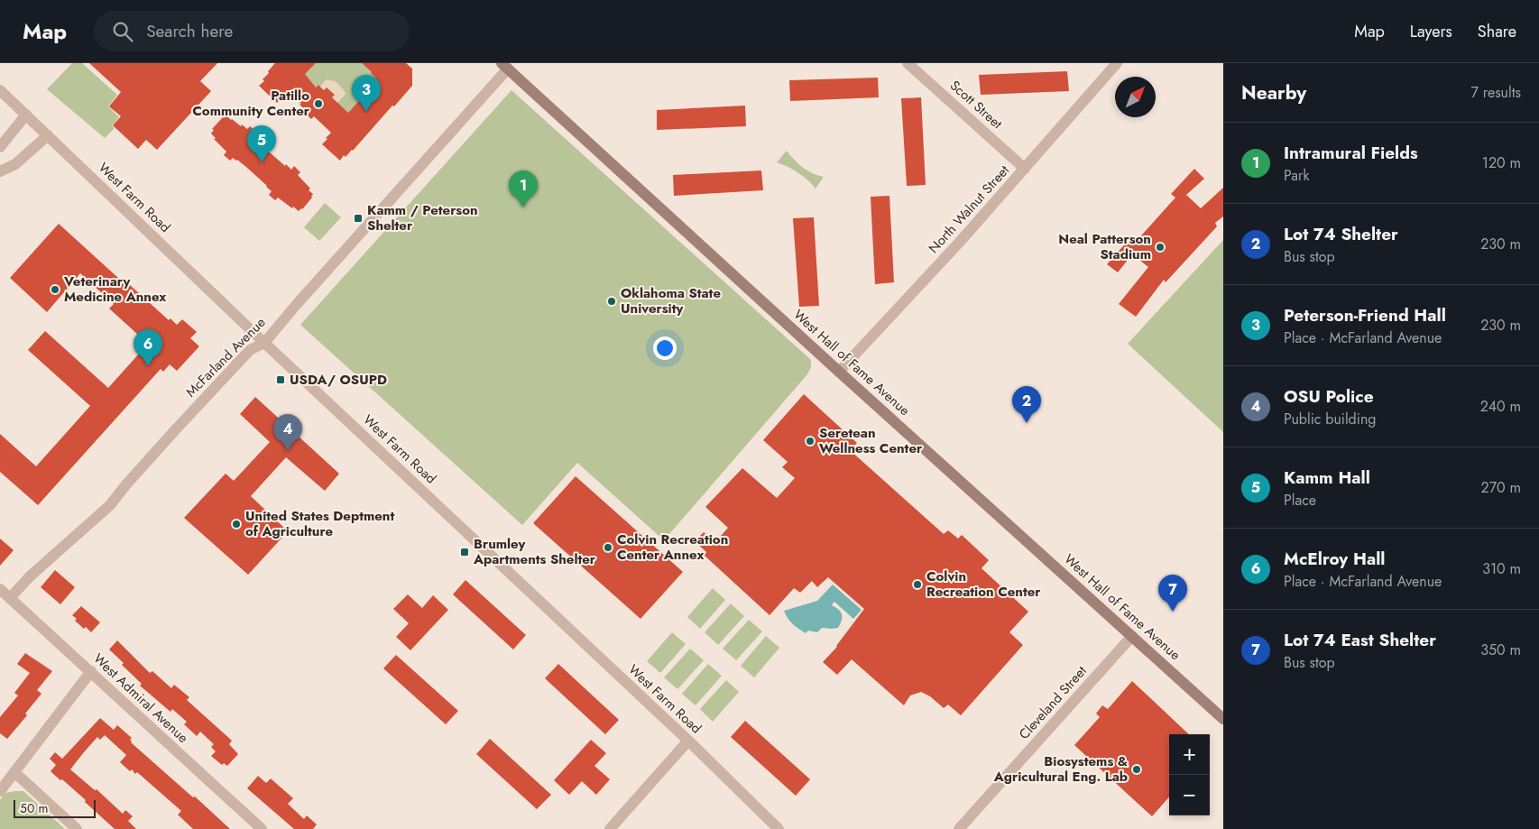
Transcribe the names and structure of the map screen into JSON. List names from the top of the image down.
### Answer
{
  "streets": {
    "main road": ["West Hall of Fame Avenue"],
    "street": [
      "Scott Street",
      "West Farm Road",
      "North Walnut Street",
      "McFarland Avenue",
      "West Admiral Avenue",
      "Cleveland Street"
    ]
  },
  "crossings": [
    ["Scott Street", "North Walnut Street"],
    ["West Farm Road", "McFarland Avenue"],
    ["North Walnut Street", "West Hall of Fame Avenue"],
    ["McFarland Avenue", "West Hall of Fame Avenue"],
    ["McFarland Avenue", "West Admiral Avenue"],
    ["West Hall of Fame Avenue", "Cleveland Street"]
  ],
  "places": {
    "other": [
      "Patillo Community Center",
      "Neal Patterson Stadium",
      "Veterinary Medicine Annex",
      "Oklahoma State University",
      "Seretean Wellness Center",
      "United States Deptment of Agriculture",
      "Colvin Recreation Center Annex",
      "Colvin Recreation Center",
      "Biosystems & Agricultural Eng. Lab"
    ],
    "transit": ["Kamm / Peterson Shelter", "USDA/ OSUPD", "Brumley Apartments Shelter"]
  },
  "scale_bar": "50 m",
  "north": "top right",
  "page": {
    "header": "Map",
    "search": "Search here",
    "nav": ["Map", "Layers", "Share"],
    "heading": ["Nearby", "7 results"],
    "pins": [
      "3",
      "5",
      "1",
      "6",
      "2",
      "4",
      "7"
    ],
    "list": [
      {
        "mark": "1",
        "name": "Intramural Fields",
        "note": "Park",
        "value": "120 m"
      },
      {
        "mark": "2",
        "name": "Lot 74 Shelter",
        "note": "Bus stop",
        "value": "230 m"
      },
      {
        "mark": "3",
        "name": "Peterson-Friend Hall",
        "note": "Place · McFarland Avenue",
        "value": "230 m"
      },
      {
        "mark": "4",
        "name": "OSU Police",
        "note": "Public building",
        "value": "240 m"
      },
      {
        "mark": "5",
        "name": "Kamm Hall",
        "note": "Place",
        "value": "270 m"
      },
      {
        "mark": "6",
        "name": "McElroy Hall",
        "note": "Place · McFarland Avenue",
        "value": "310 m"
      },
      {
        "mark": "7",
        "name": "Lot 74 East Shelter",
        "note": "Bus stop",
        "value": "350 m"
      }
    ],
    "map_buttons": ["+", "−"],
    "scale": "50 m"
  }
}
